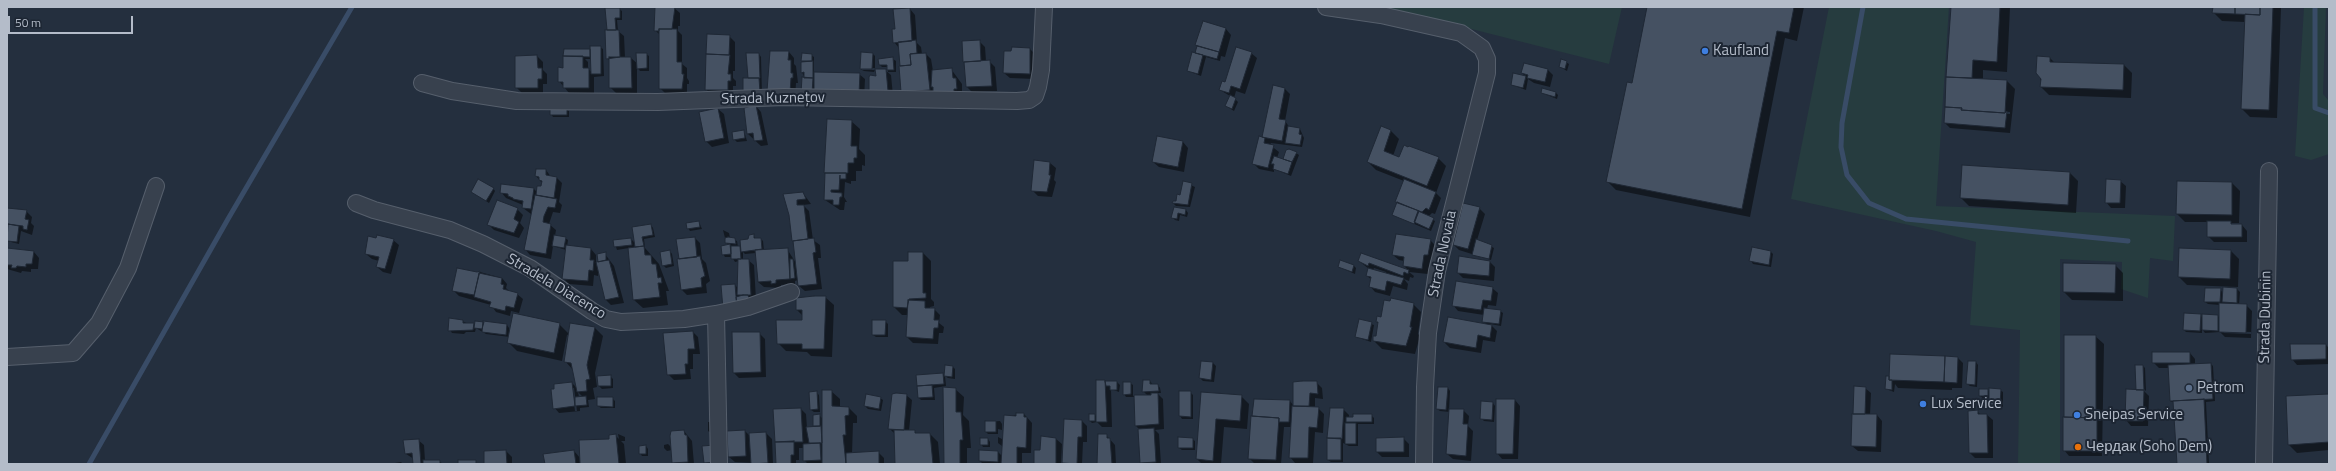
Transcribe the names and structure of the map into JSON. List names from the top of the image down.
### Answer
{
  "streets": {
    "street": [
      "Strada Kuznețov",
      "Strada Novaia",
      "Stradela Diacenco",
      "Strada Dubinin"
    ]
  },
  "places": [
    "Kaufland",
    "Petrom",
    "Lux Service",
    "Sneipas Service",
    "Чердак (Soho Dem)"
  ],
  "scale_bar": "50 m"
}
